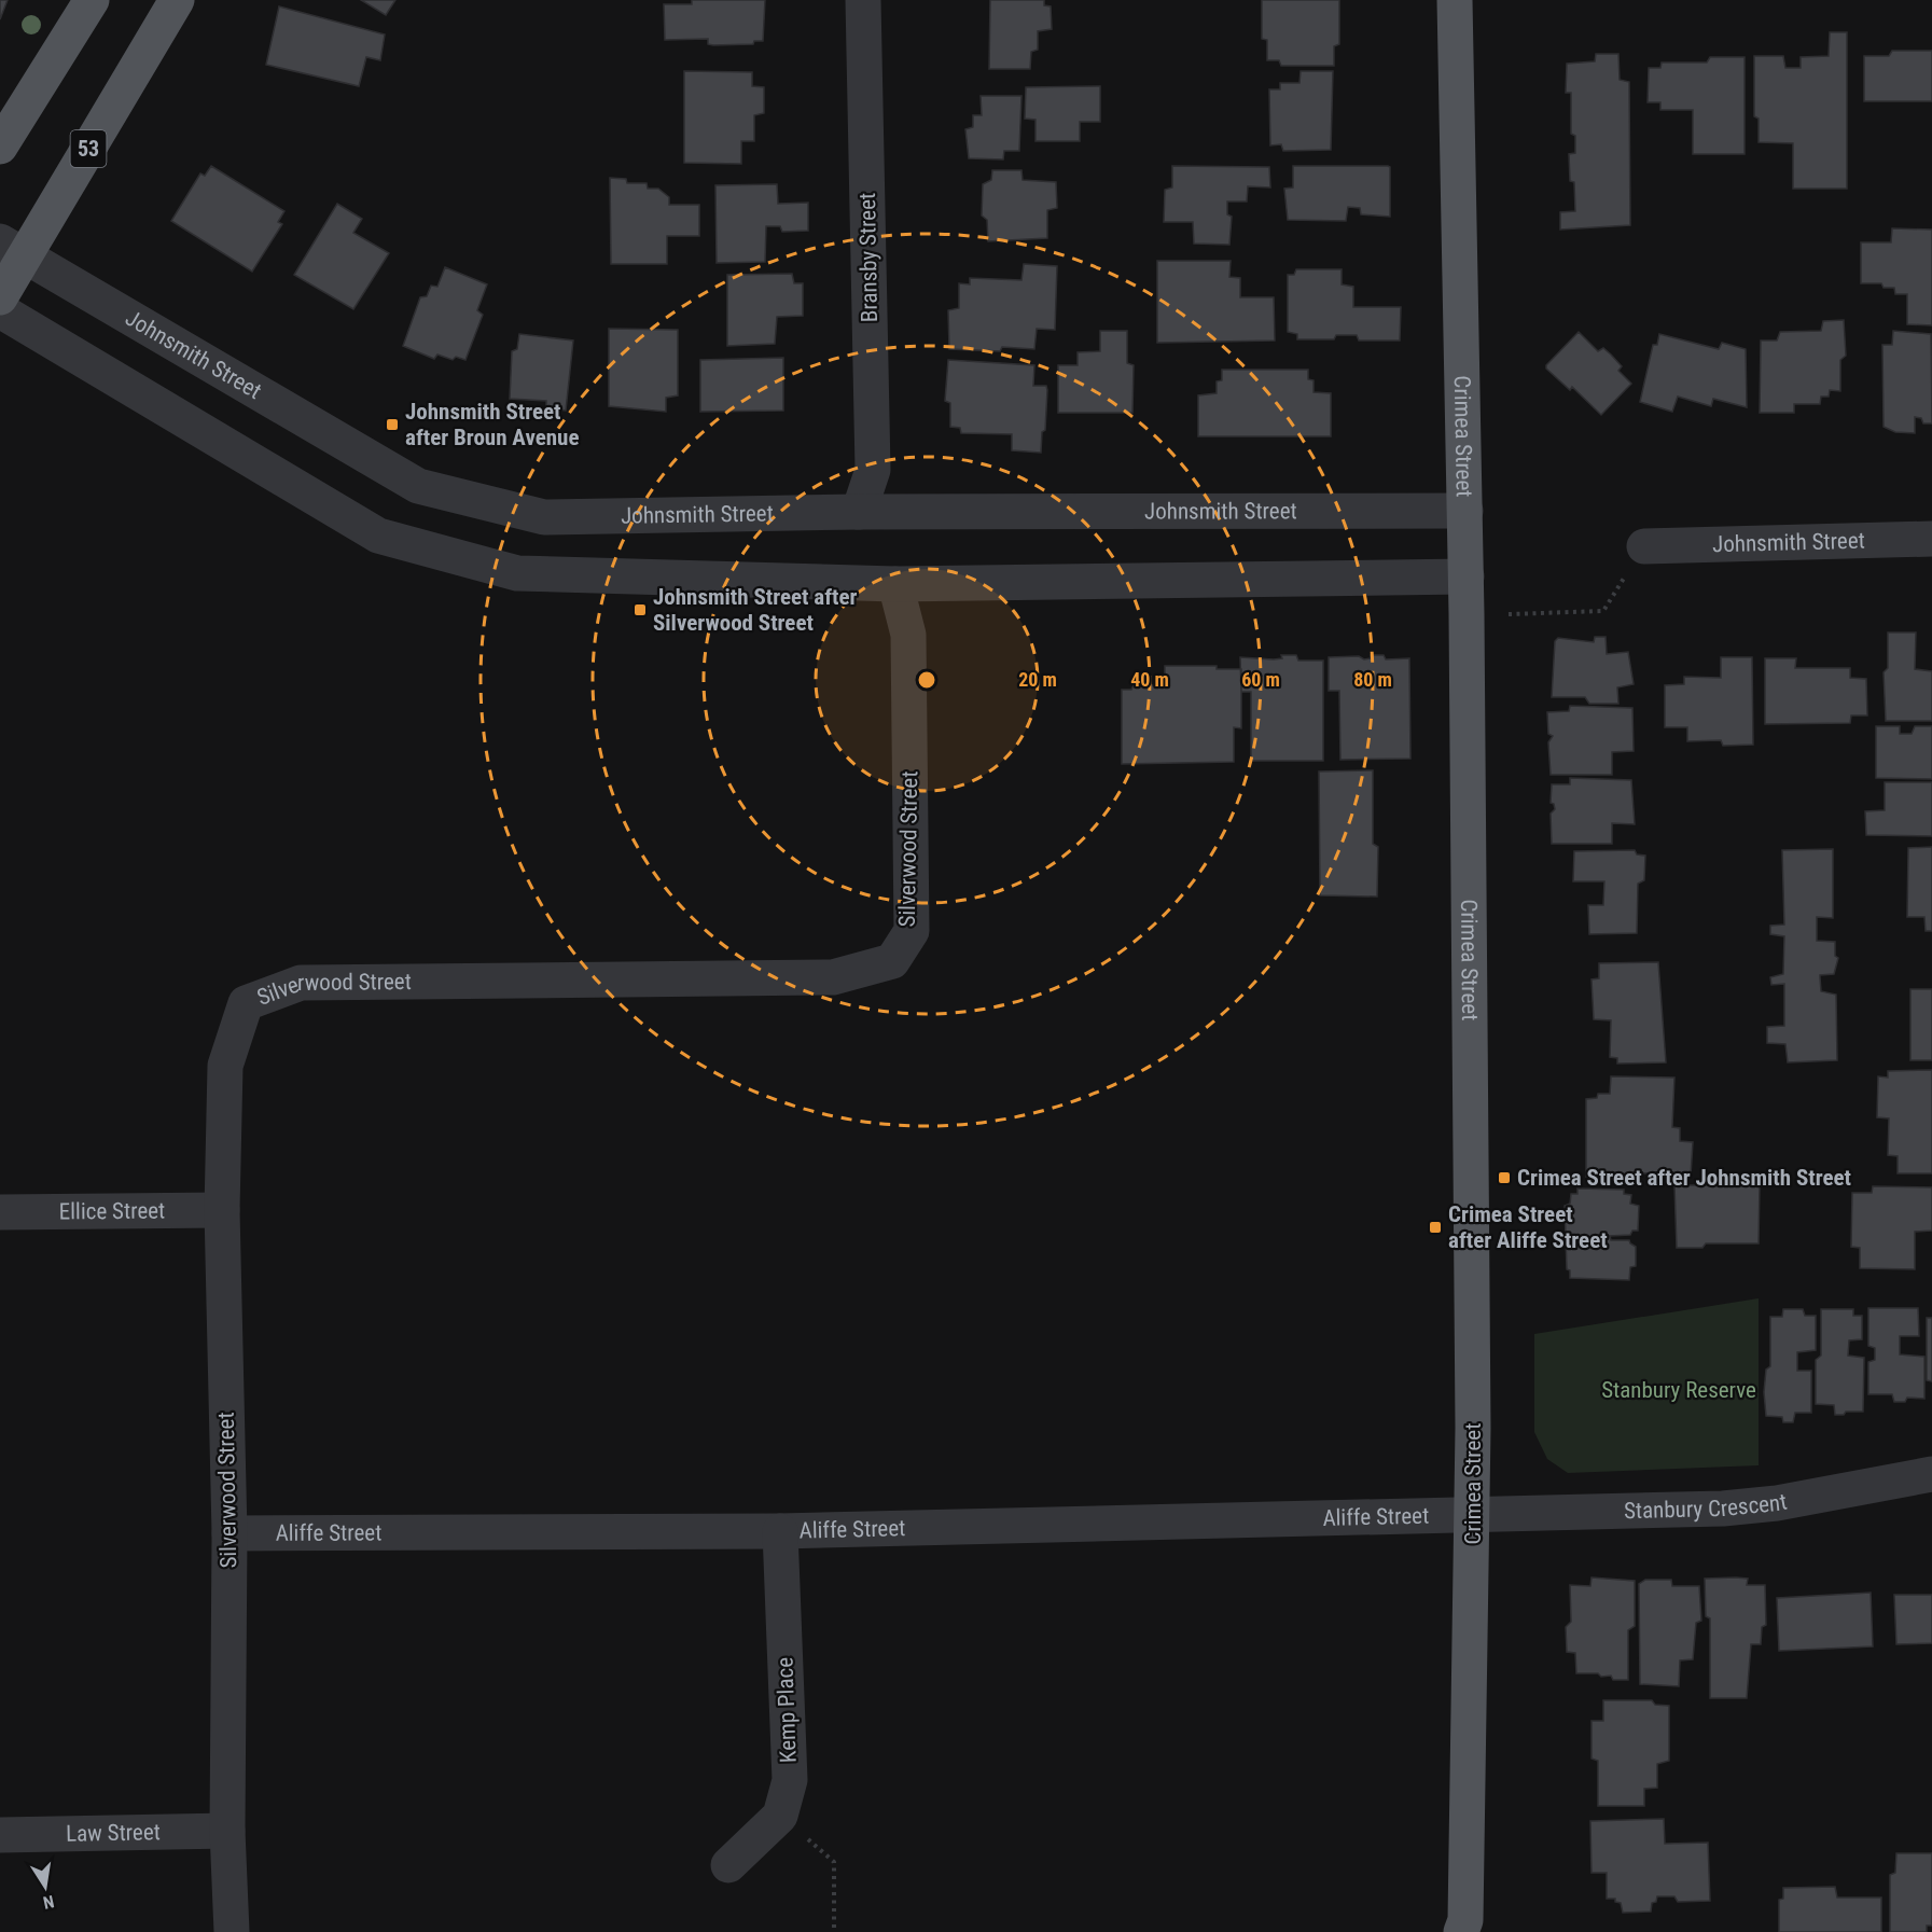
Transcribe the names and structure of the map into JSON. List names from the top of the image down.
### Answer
{
  "streets": {
    "main road": ["53", "Crimea Street"],
    "street": [
      "Bransby Street",
      "Johnsmith Street",
      "Silverwood Street",
      "Ellice Street",
      "Stanbury Crescent",
      "Aliffe Street",
      "Kemp Place",
      "Law Street"
    ]
  },
  "crossings": [
    ["53", "Johnsmith Street"],
    ["Bransby Street", "Johnsmith Street"],
    ["Johnsmith Street", "Crimea Street"],
    ["Crimea Street", "Stanbury Crescent"],
    ["Crimea Street", "Aliffe Street"],
    ["Silverwood Street", "Ellice Street"],
    ["Silverwood Street", "Aliffe Street"],
    ["Silverwood Street", "Law Street"],
    ["Stanbury Crescent", "Aliffe Street"],
    ["Aliffe Street", "Kemp Place"]
  ],
  "parks": ["Stanbury Reserve"],
  "places": {
    "transit": [
      "Johnsmith Street after Broun Avenue",
      "Johnsmith Street after Silverwood Street",
      "Crimea Street after Johnsmith Street",
      "Crimea Street after Aliffe Street"
    ]
  },
  "north": "bottom",
  "rings": [
    "20 m",
    "40 m",
    "60 m",
    "80 m"
  ]
}
